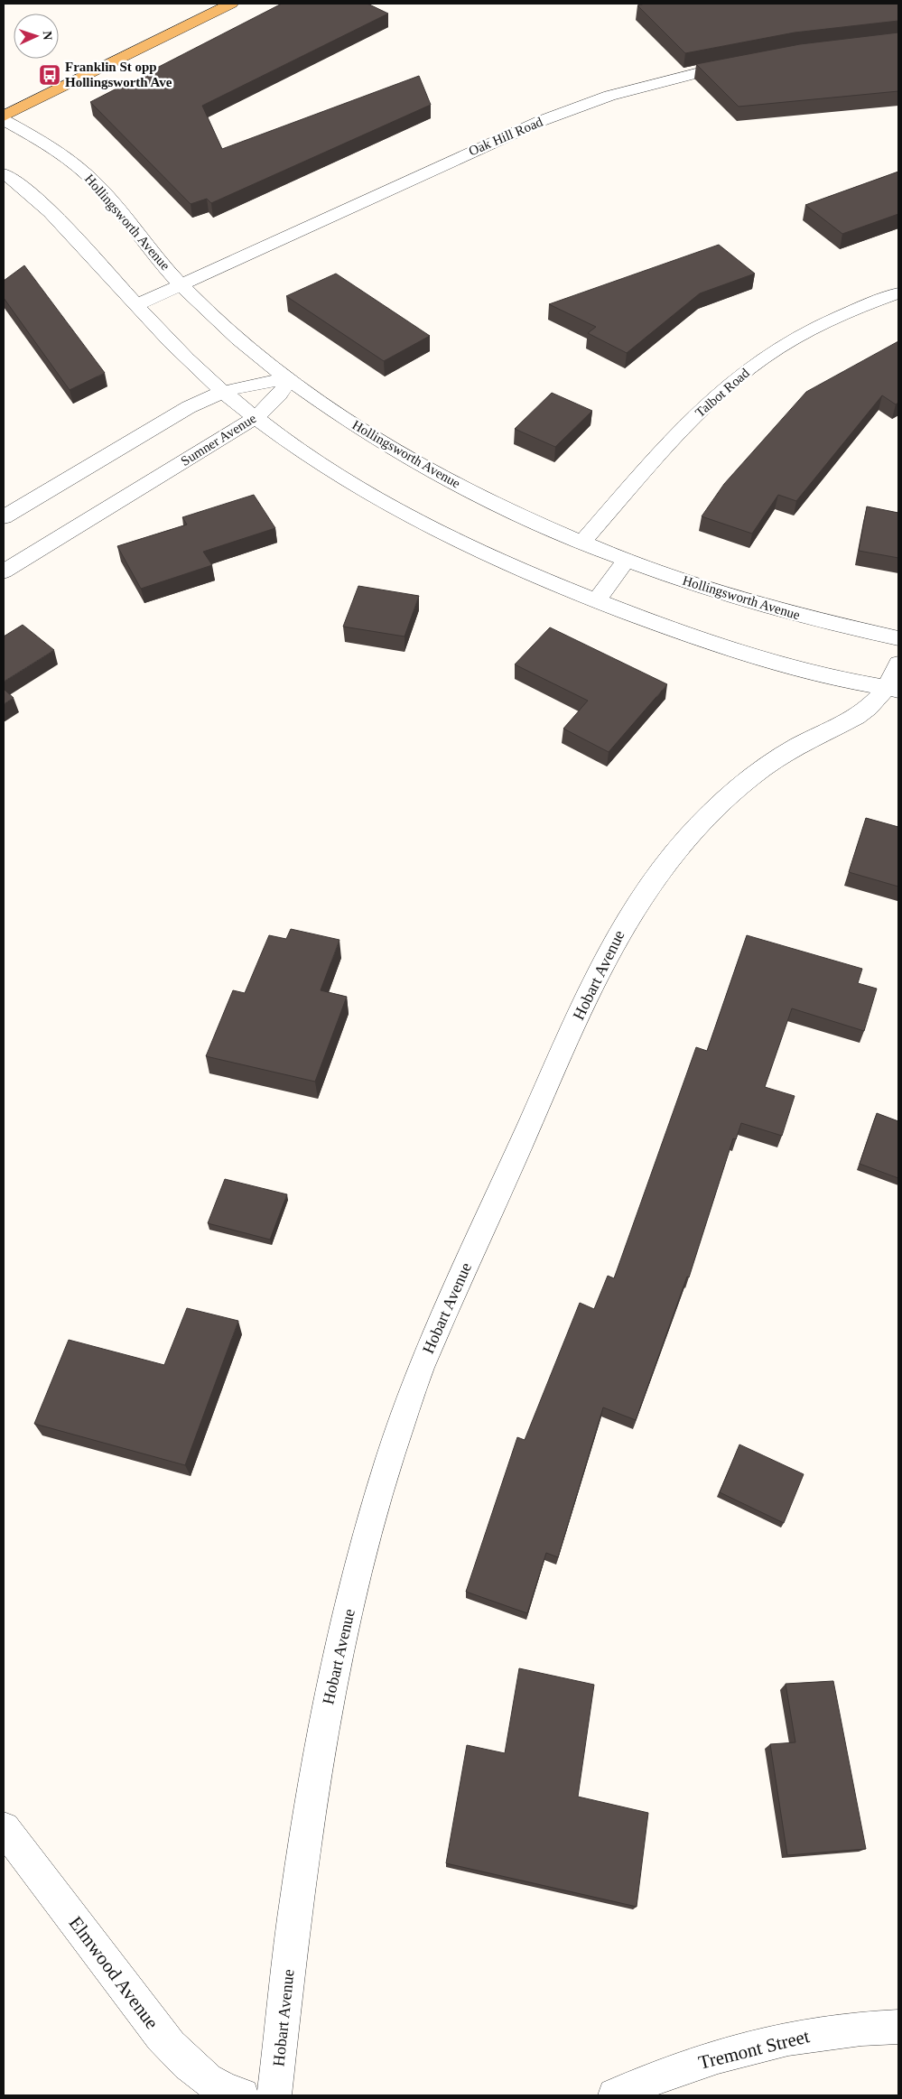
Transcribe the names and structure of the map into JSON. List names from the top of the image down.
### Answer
{
  "streets": {
    "street": [
      "Oak Hill Road",
      "Hollingsworth Avenue",
      "Talbot Road",
      "Sumner Avenue",
      "Hobart Avenue",
      "Elmwood Avenue",
      "Tremont Street"
    ]
  },
  "crossings": [
    ["Oak Hill Road", "Hollingsworth Avenue"],
    ["Hollingsworth Avenue", "Talbot Road"],
    ["Hollingsworth Avenue", "Sumner Avenue"]
  ],
  "places": {
    "bus stop": ["Franklin St opp Hollingsworth Ave"]
  },
  "north": "right"
}
